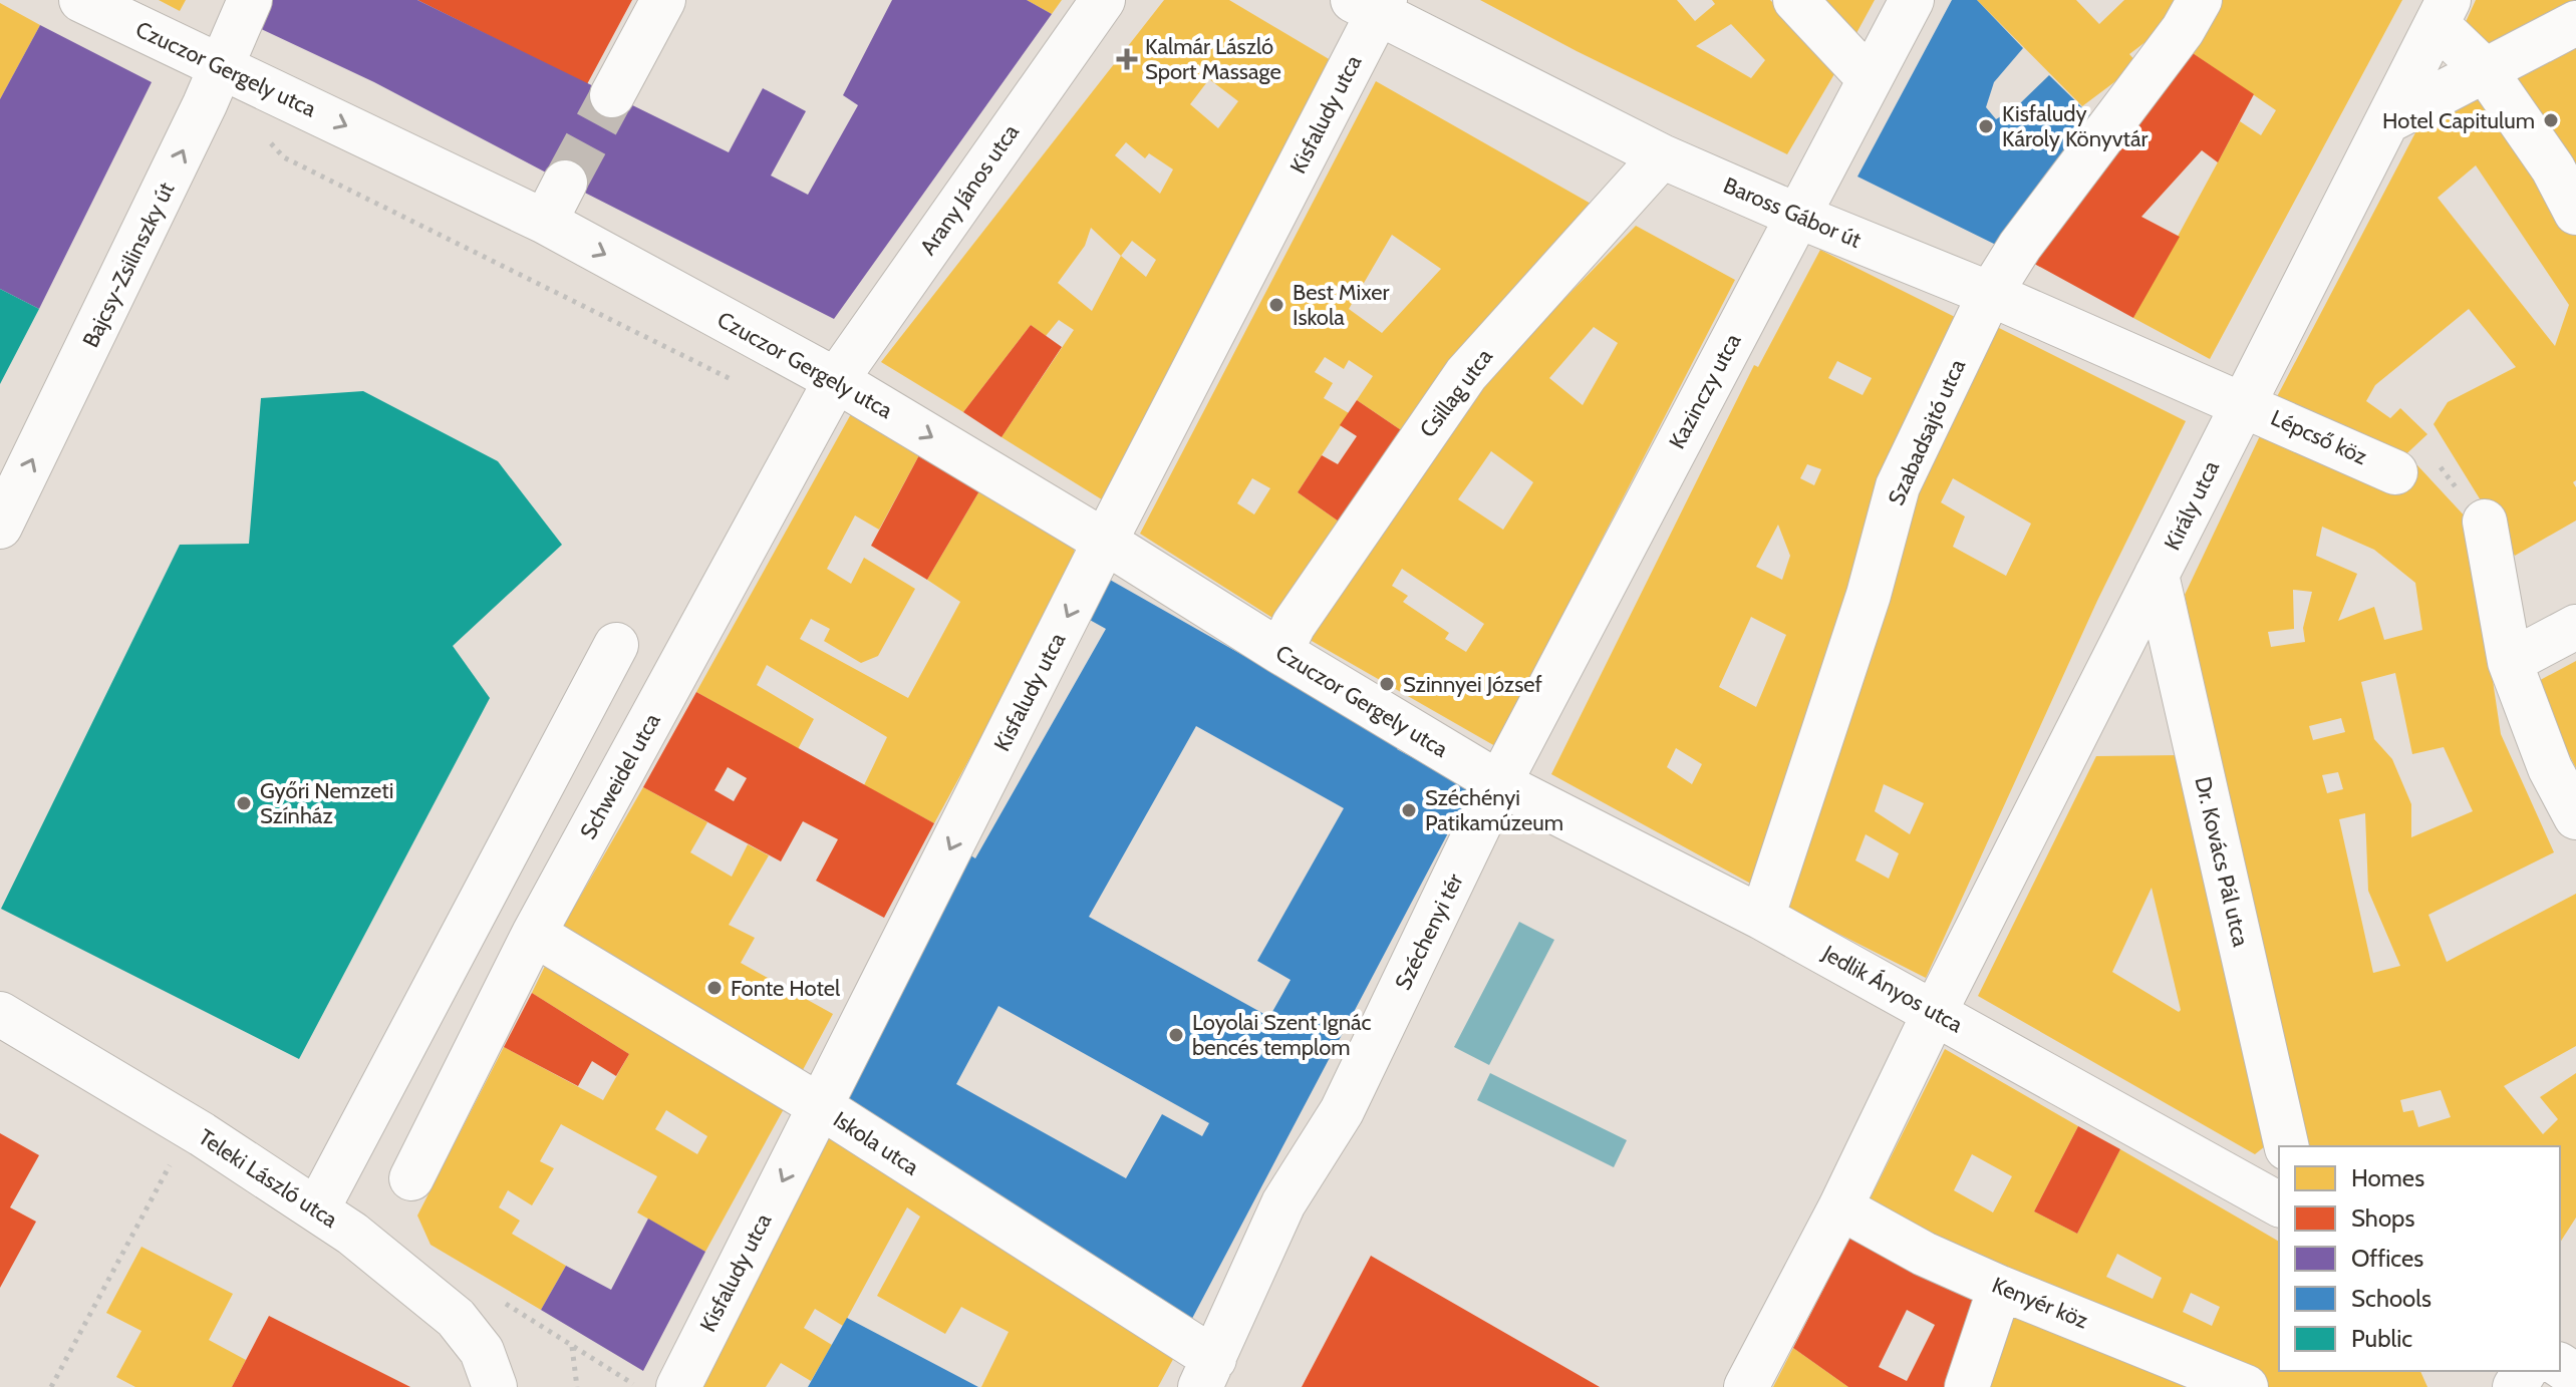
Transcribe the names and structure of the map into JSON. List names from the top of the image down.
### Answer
{
  "streets": {
    "street": [
      "Czuczor Gergely utca",
      "Kisfaludy utca",
      "Arany János utca",
      "Baross Gábor út",
      "Bajcsy-Zsilinszky út",
      "Kazinczy utca",
      "Csillag utca",
      "Szabadsajtó utca",
      "Lépcső köz",
      "Király utca",
      "Schweidel utca",
      "Dr. Kovács Pál utca",
      "Széchenyi tér",
      "Jedlik Ányos utca",
      "Iskola utca",
      "Teleki László utca",
      "Kenyér köz"
    ]
  },
  "crossings": [
    ["Czuczor Gergely utca", "Kisfaludy utca"],
    ["Czuczor Gergely utca", "Arany János utca"],
    ["Czuczor Gergely utca", "Bajcsy-Zsilinszky út"],
    ["Czuczor Gergely utca", "Kazinczy utca"],
    ["Czuczor Gergely utca", "Csillag utca"],
    ["Czuczor Gergely utca", "Schweidel utca"],
    ["Czuczor Gergely utca", "Széchenyi tér"],
    ["Czuczor Gergely utca", "Jedlik Ányos utca"],
    ["Kisfaludy utca", "Baross Gábor út"],
    ["Kisfaludy utca", "Iskola utca"],
    ["Arany János utca", "Schweidel utca"],
    ["Baross Gábor út", "Kazinczy utca"],
    ["Baross Gábor út", "Csillag utca"],
    ["Baross Gábor út", "Szabadsajtó utca"],
    ["Baross Gábor út", "Lépcső köz"],
    ["Baross Gábor út", "Király utca"],
    ["Kazinczy utca", "Széchenyi tér"],
    ["Kazinczy utca", "Jedlik Ányos utca"],
    ["Szabadsajtó utca", "Jedlik Ányos utca"],
    ["Lépcső köz", "Király utca"],
    ["Király utca", "Dr. Kovács Pál utca"],
    ["Király utca", "Jedlik Ányos utca"],
    ["Schweidel utca", "Iskola utca"],
    ["Széchenyi tér", "Jedlik Ányos utca"],
    ["Széchenyi tér", "Iskola utca"]
  ],
  "one_way": ["Czuczor Gergely utca", "Bajcsy-Zsilinszky út"],
  "places": {
    "health": ["Kalmár László Sport Massage"],
    "other": [
      "Hotel Capitulum",
      "Kisfaludy Károly Könyvtár",
      "Best Mixer Iskola",
      "Szinnyei József",
      "Győri Nemzeti Színház",
      "Széchényi Patikamúzeum",
      "Fonte Hotel",
      "Loyolai Szent Ignác bencés templom"
    ]
  },
  "legend": [
    "Homes",
    "Shops",
    "Offices",
    "Schools",
    "Public"
  ]
}
